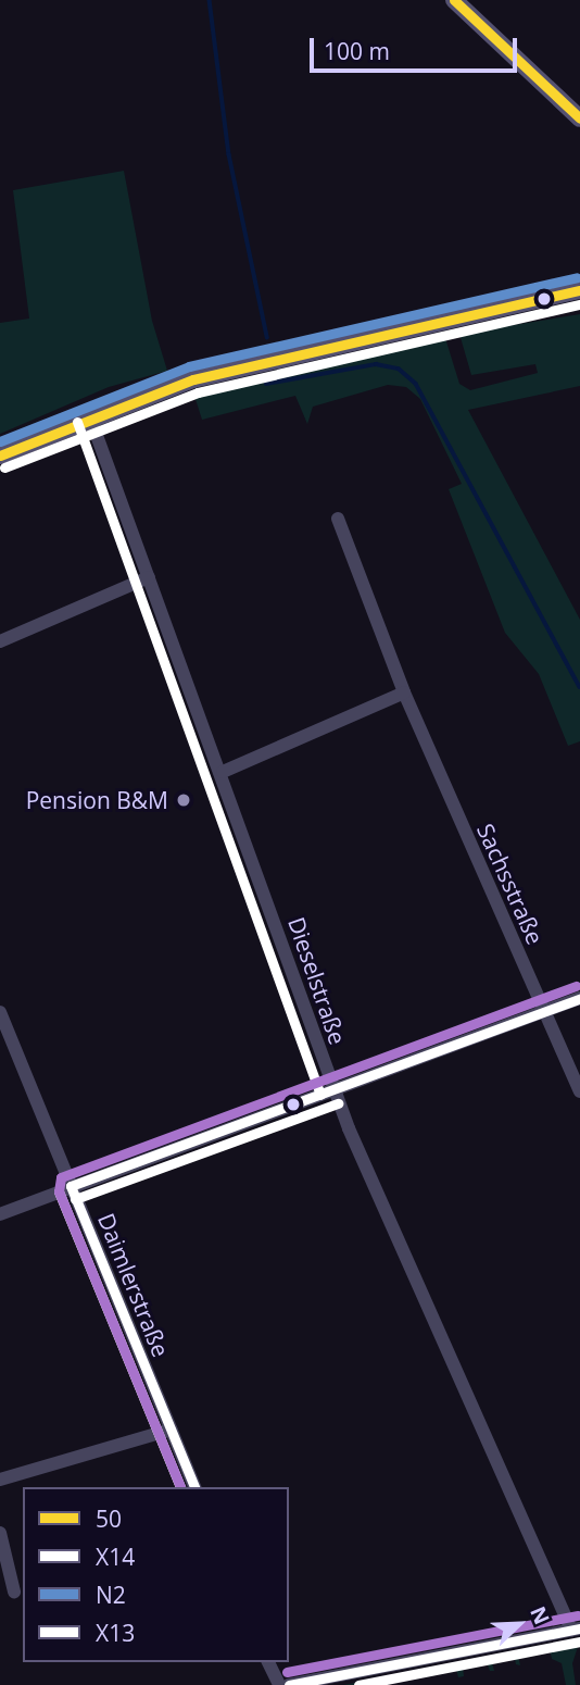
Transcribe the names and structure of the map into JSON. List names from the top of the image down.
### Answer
{
  "streets": {
    "street": ["Sachsstraße", "Dieselstraße", "Daimlerstraße"]
  },
  "places": ["Pension B&M"],
  "lines": [
    "transit line 50",
    "transit line N2",
    "transit line X14",
    "transit line X13"
  ],
  "legend": [
    "50",
    "X14",
    "N2",
    "X13"
  ],
  "scale_bar": "100 m",
  "north": "top right"
}
